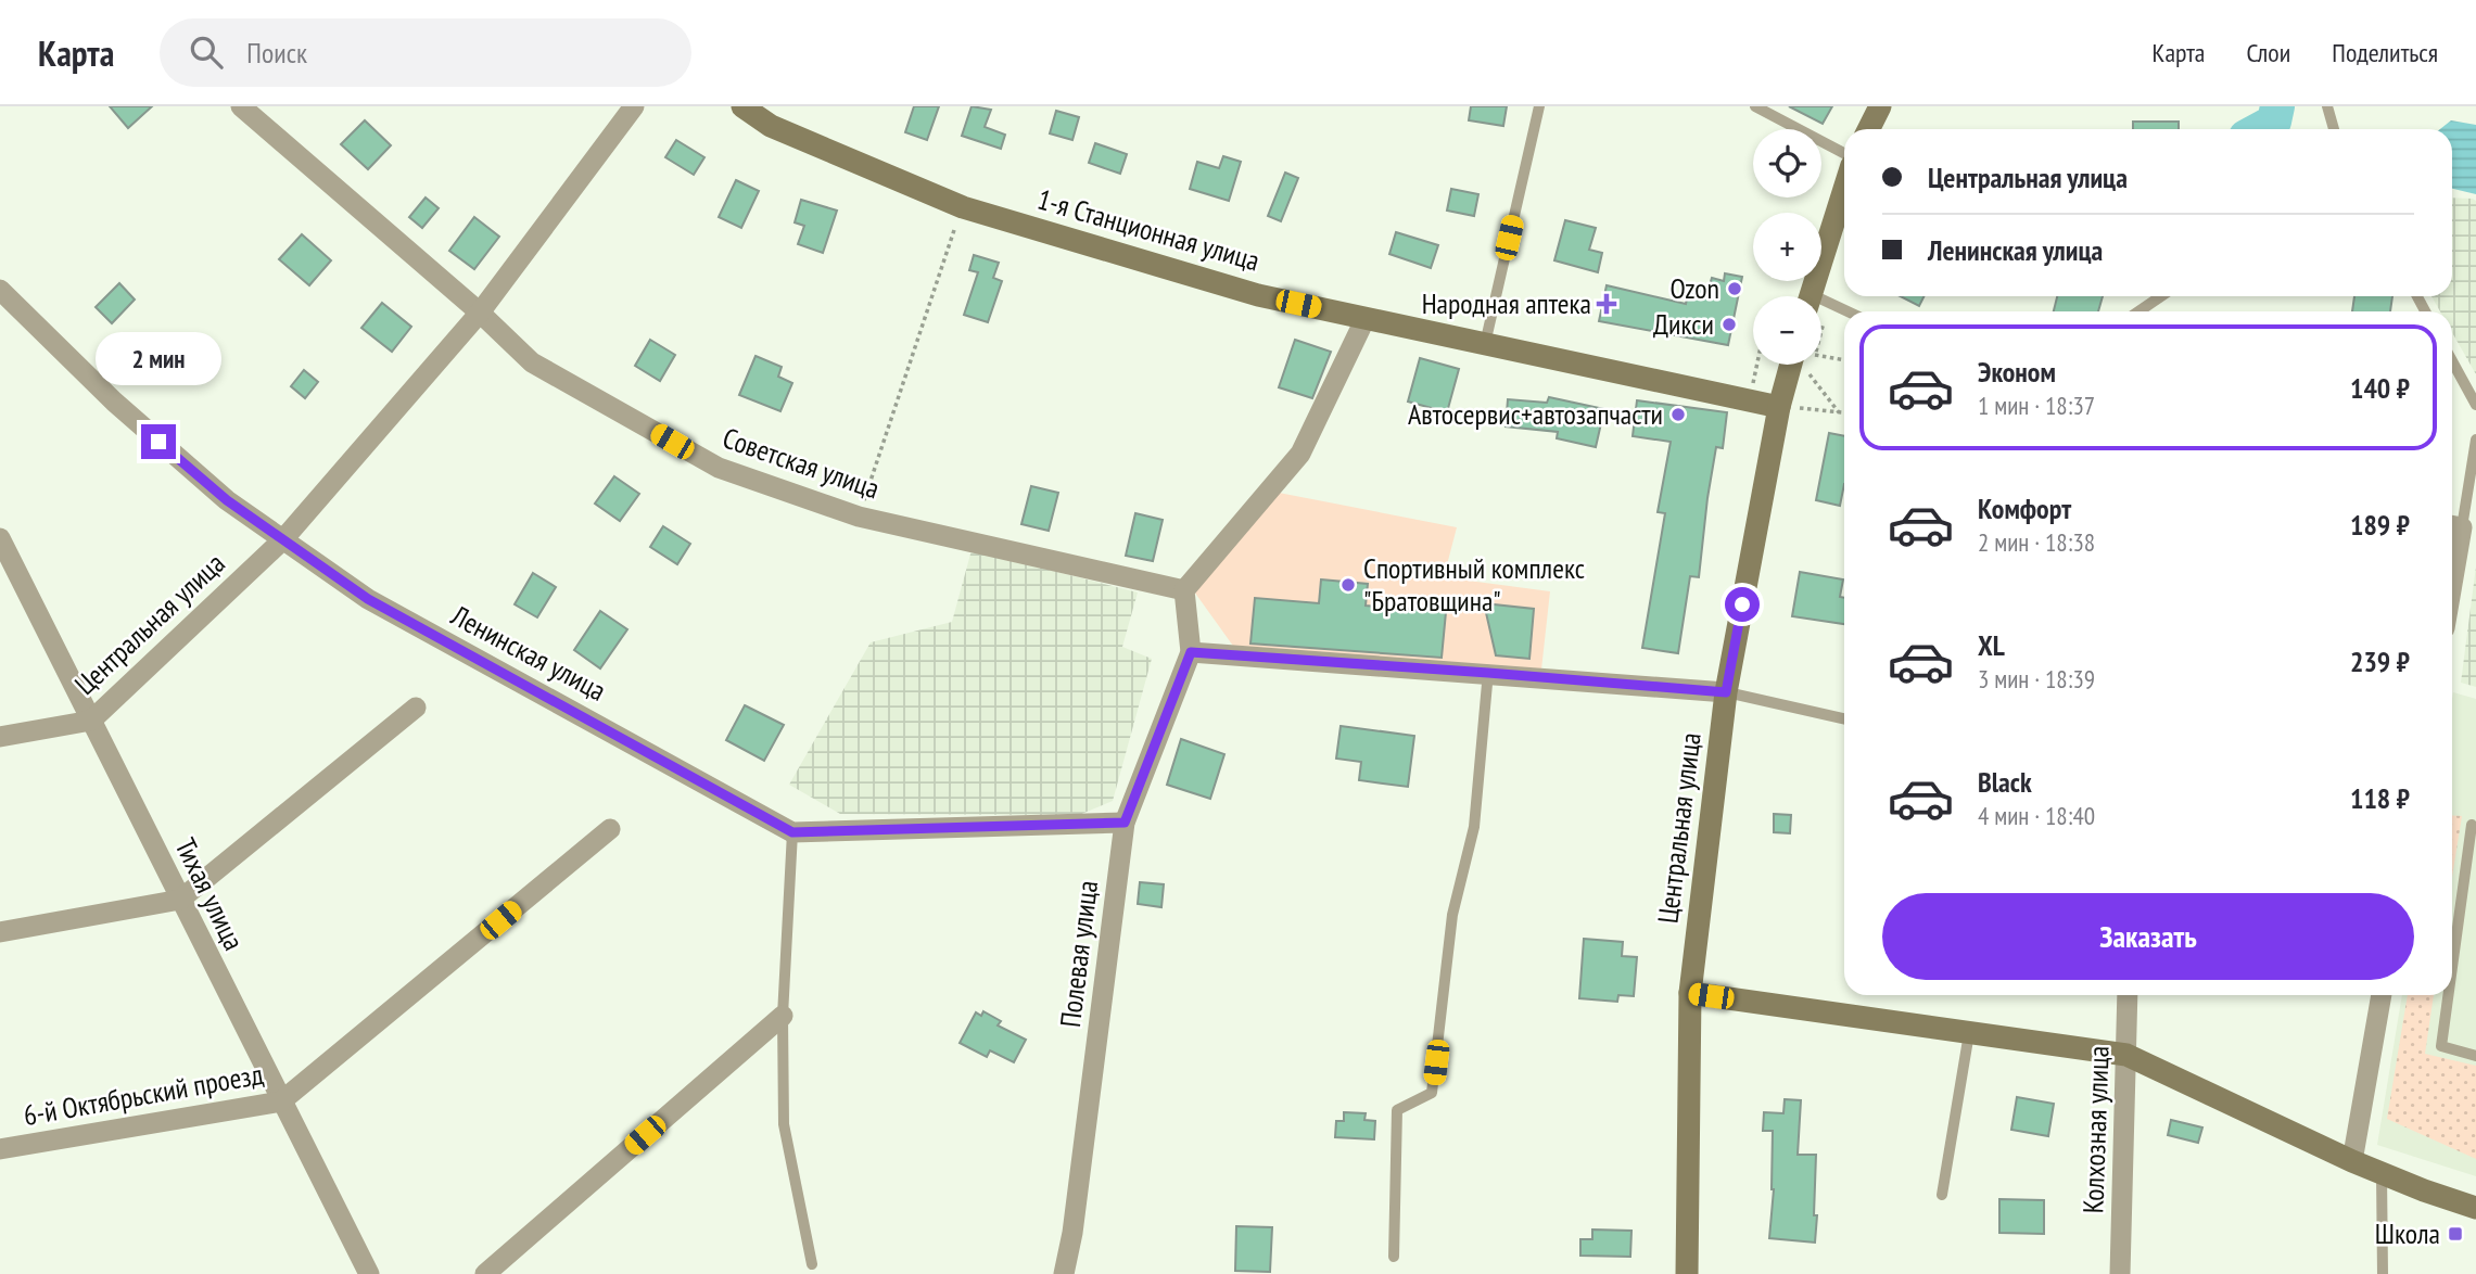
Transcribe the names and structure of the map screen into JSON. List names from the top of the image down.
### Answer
{
  "streets": {
    "main road": ["1-я Станционная улица", "Центральная улица"],
    "street": [
      "Советская улица",
      "Ленинская улица",
      "Тихая улица",
      "Полевая улица",
      "6-й Октябрьский проезд",
      "Колхозная улица"
    ]
  },
  "crossings": [
    ["1-я Станционная улица", "Центральная улица"],
    ["Советская улица", "Центральная улица"],
    ["Центральная улица", "Ленинская улица"],
    ["Центральная улица", "Тихая улица"],
    ["Тихая улица", "6-й Октябрьский проезд"]
  ],
  "places": {
    "other": [
      "Ozon",
      "Дикси",
      "Автосервис+автозапчасти",
      "Спортивный комплекс \"Братовщина\""
    ],
    "health": ["Народная аптека"],
    "transit": ["Школа"]
  },
  "page": {
    "header": "Карта",
    "search": "Поиск",
    "nav": ["Карта", "Слои", "Поделиться"],
    "map_buttons": ["+", "−"],
    "banner": ["Центральная улица", "Ленинская улица"],
    "list": [
      {
        "name": "Эконом",
        "note": "1 мин · 18:37",
        "value": "140 ₽"
      },
      {
        "name": "Комфорт",
        "note": "2 мин · 18:38",
        "value": "189 ₽"
      },
      {
        "name": "XL",
        "note": "3 мин · 18:39",
        "value": "239 ₽"
      },
      {
        "name": "Black",
        "note": "4 мин · 18:40",
        "value": "118 ₽"
      }
    ],
    "bubble": "2 мин",
    "buttons": "Заказать"
  }
}
